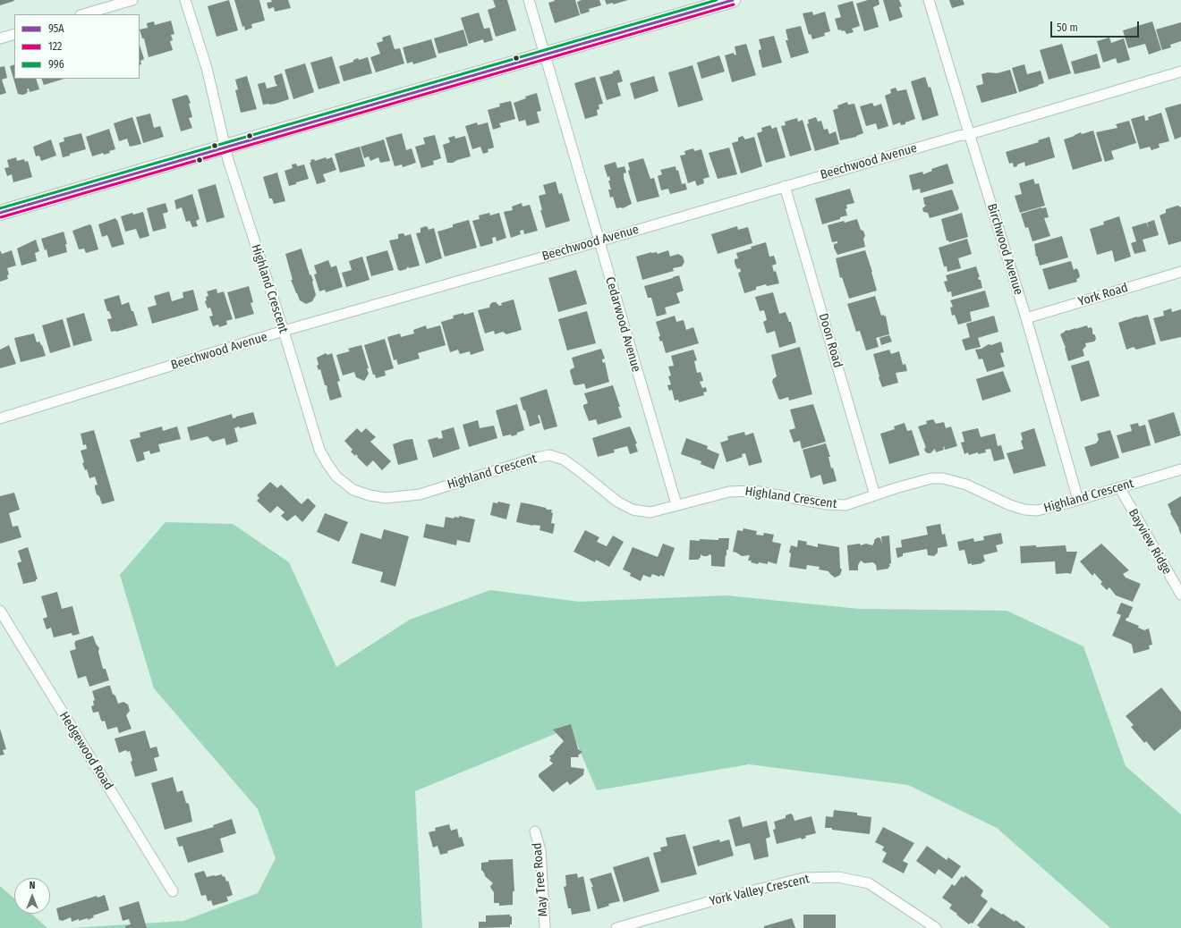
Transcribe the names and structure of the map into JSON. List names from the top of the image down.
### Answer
{
  "streets": {
    "street": [
      "Beechwood Avenue",
      "Birchwood Avenue",
      "Highland Crescent",
      "York Road",
      "Cedarwood Avenue",
      "Doon Road",
      "Bayview Ridge",
      "Hedgewood Road",
      "May Tree Road",
      "York Valley Crescent"
    ]
  },
  "crossings": [
    ["Beechwood Avenue", "Birchwood Avenue"],
    ["Beechwood Avenue", "Highland Crescent"],
    ["Beechwood Avenue", "Cedarwood Avenue"],
    ["Beechwood Avenue", "Doon Road"],
    ["Birchwood Avenue", "Highland Crescent"],
    ["Birchwood Avenue", "York Road"],
    ["Highland Crescent", "Cedarwood Avenue"],
    ["Highland Crescent", "Doon Road"],
    ["Highland Crescent", "Bayview Ridge"]
  ],
  "lines": ["transit line 95A", "transit line 996", "transit line 122"],
  "legend": ["95A", "122", "996"],
  "scale_bar": "50 m",
  "north": "top"
}
